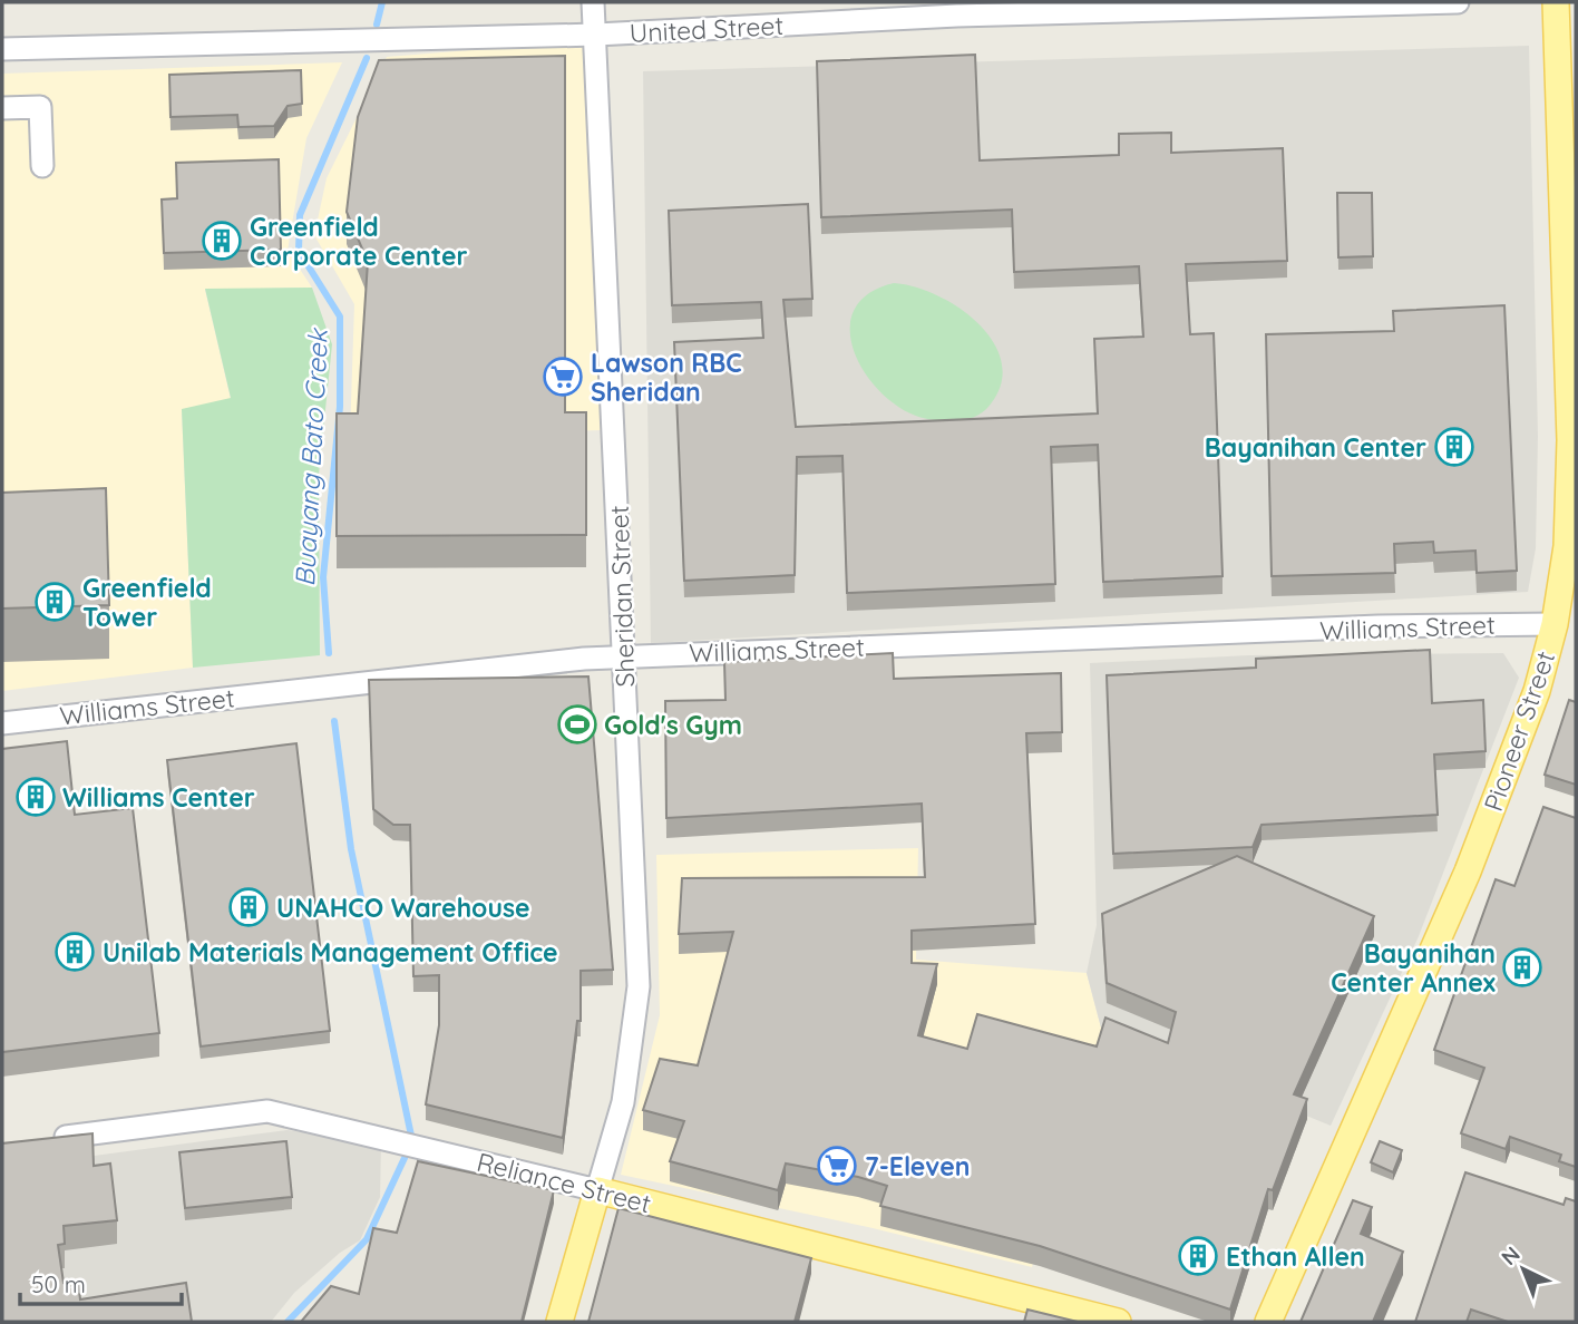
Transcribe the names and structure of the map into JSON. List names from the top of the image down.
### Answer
{
  "streets": {
    "main road": ["Sheridan Street", "Pioneer Street", "Reliance Street"],
    "street": ["United Street", "Williams Street"]
  },
  "crossings": [
    ["United Street", "Sheridan Street"],
    ["Sheridan Street", "Williams Street"],
    ["Sheridan Street", "Reliance Street"],
    ["Williams Street", "Pioneer Street"]
  ],
  "water": ["Buayang Bato Creek"],
  "places": {
    "building": [
      "Greenfield Corporate Center",
      "Bayanihan Center",
      "Greenfield Tower",
      "Williams Center",
      "UNAHCO Warehouse",
      "Unilab Materials Management Office",
      "Bayanihan Center Annex",
      "Ethan Allen"
    ],
    "supermarket": ["Lawson RBC Sheridan", "7-Eleven"],
    "sports": ["Gold's Gym"]
  },
  "scale_bar": "50 m",
  "north": "top left"
}
